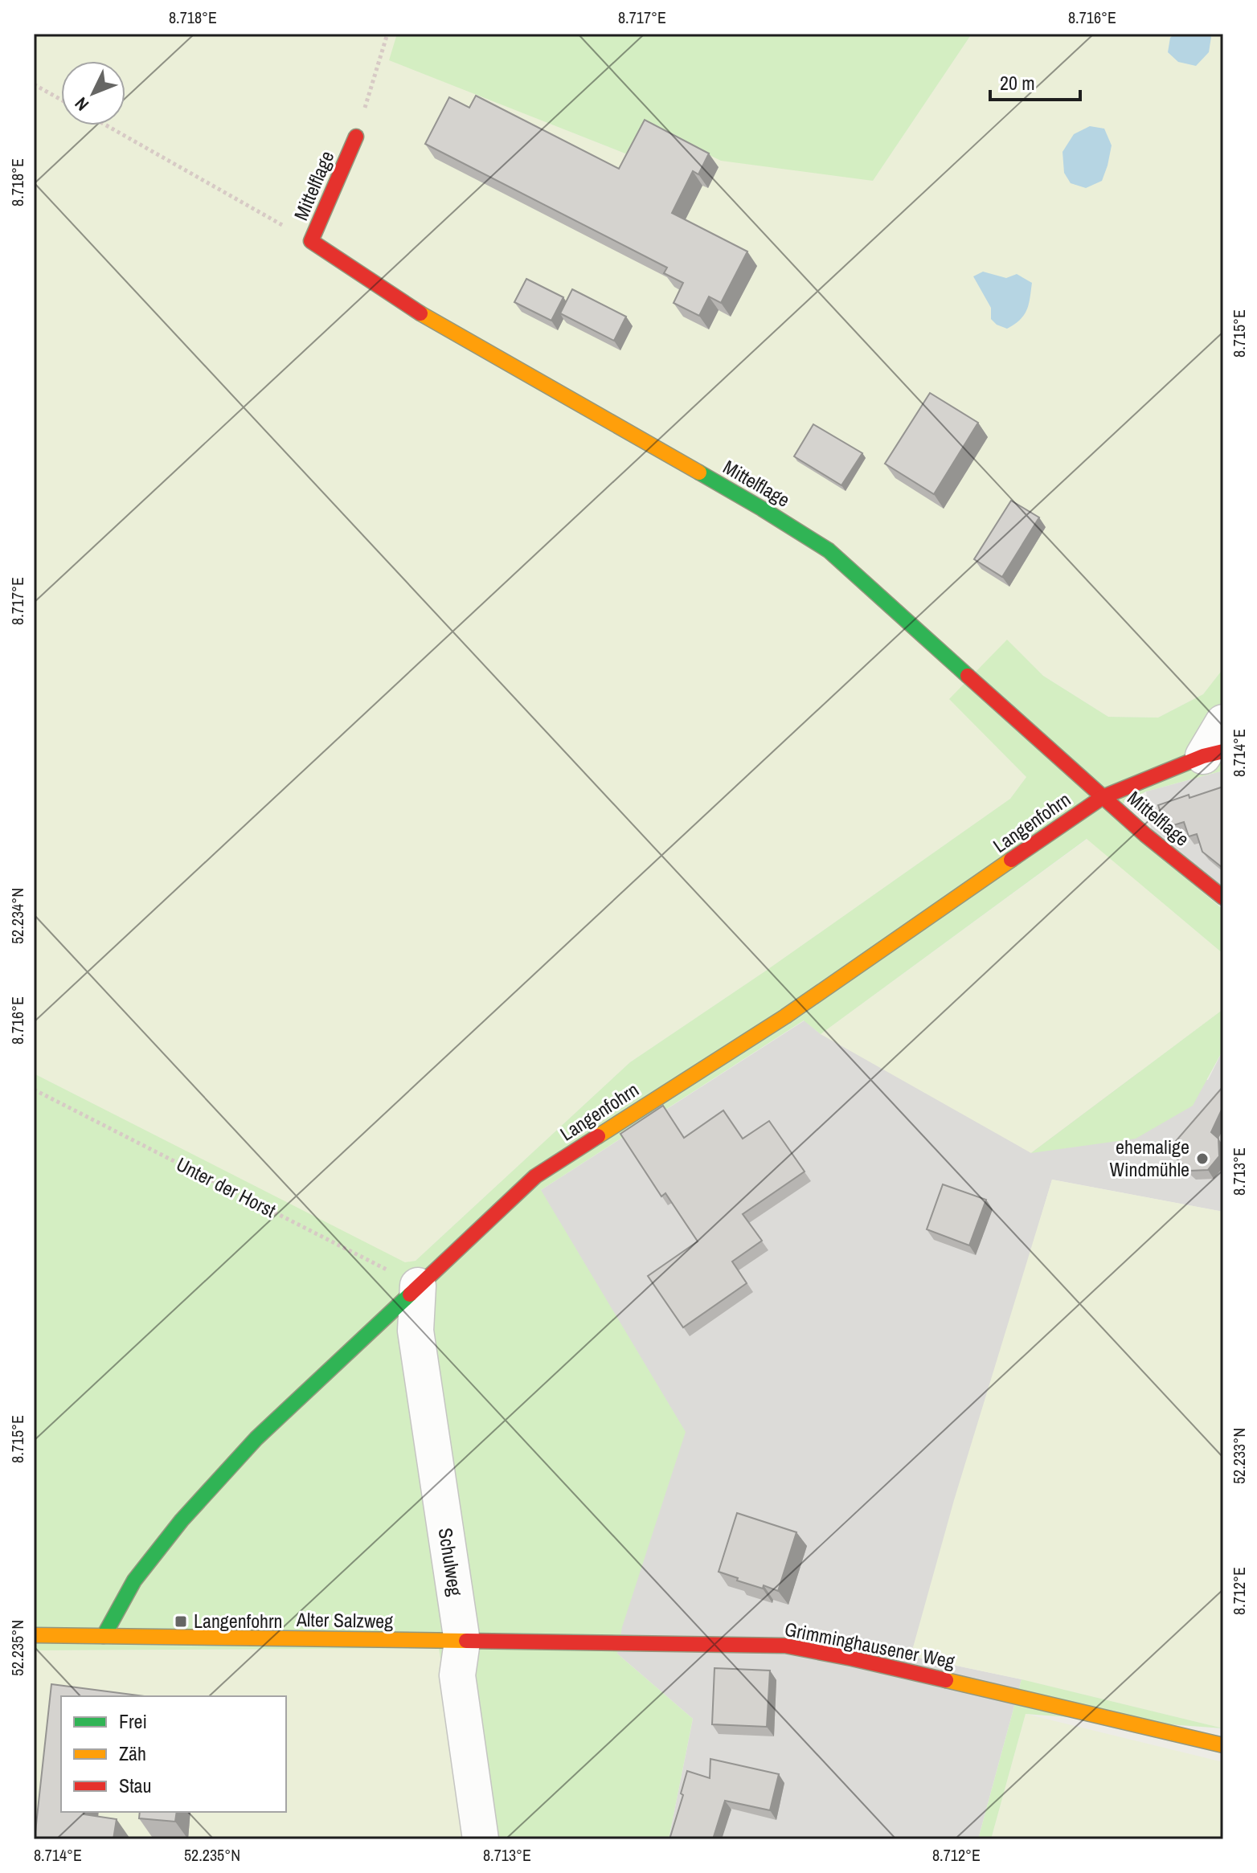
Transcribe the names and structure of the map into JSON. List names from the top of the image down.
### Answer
{
  "streets": {
    "street": [
      "Mittelflage",
      "Langenfohrn",
      "Schulweg",
      "Alter Salzweg",
      "Grimminghausener Weg"
    ],
    "path": ["Unter der Horst"]
  },
  "crossings": [
    ["Mittelflage", "Langenfohrn"],
    ["Langenfohrn", "Unter der Horst"],
    ["Langenfohrn", "Schulweg"],
    ["Langenfohrn", "Alter Salzweg"],
    ["Unter der Horst", "Schulweg"],
    ["Schulweg", "Alter Salzweg"],
    ["Schulweg", "Grimminghausener Weg"],
    ["Alter Salzweg", "Grimminghausener Weg"]
  ],
  "places": {
    "other": ["ehemalige Windmühle"],
    "transit": ["Langenfohrn"]
  },
  "legend": ["Frei", "Zäh", "Stau"],
  "scale_bar": "20 m",
  "north": "bottom left",
  "coordinates": [
    "8.718°E",
    "8.717°E",
    "8.716°E",
    "8.715°E",
    "8.714°E",
    "52.234°N",
    "8.713°E",
    "52.233°N",
    "8.712°E",
    "52.235°N"
  ]
}
